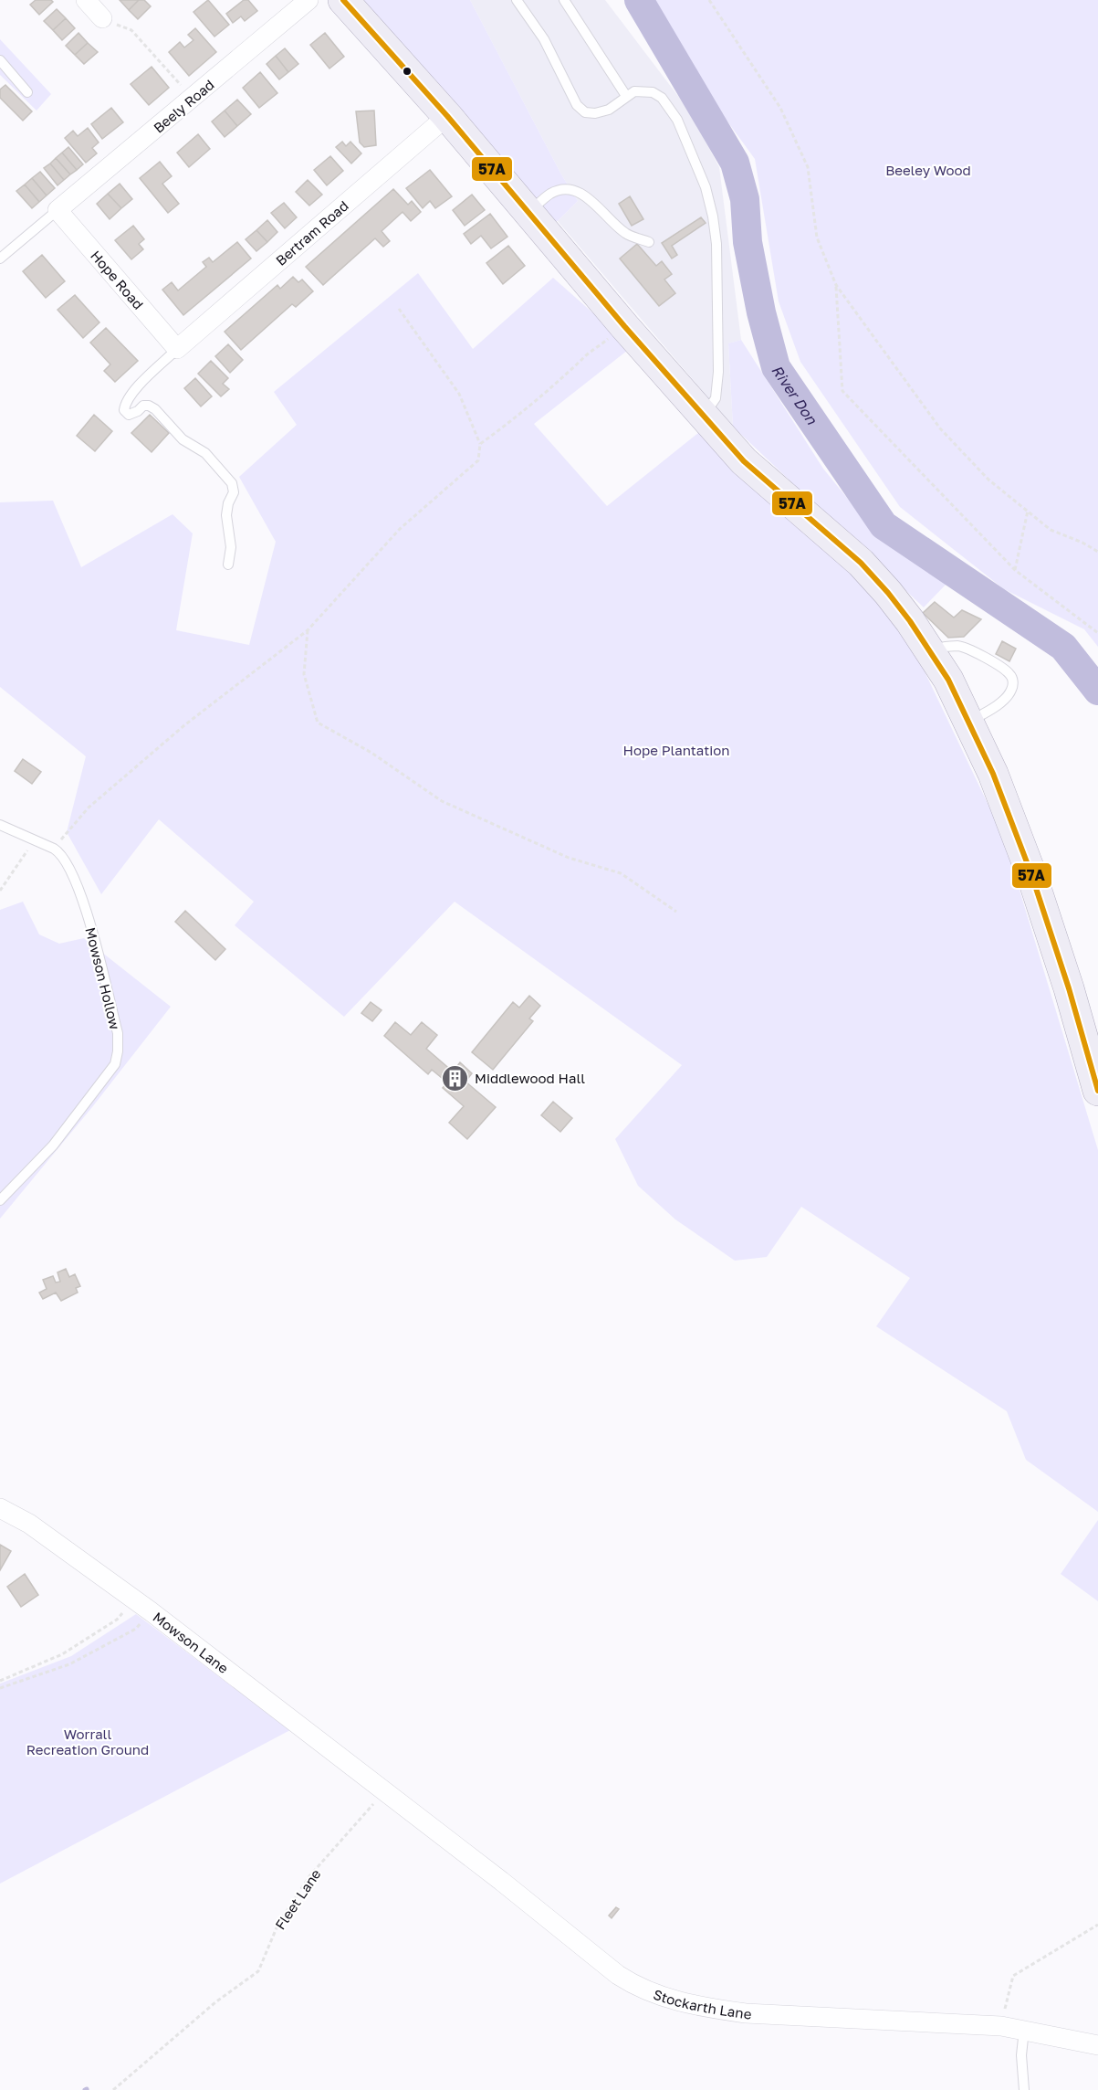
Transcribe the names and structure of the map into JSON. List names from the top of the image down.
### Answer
{
  "streets": {
    "street": [
      "Beely Road",
      "Bertram Road",
      "Hope Road",
      "Mowson Lane",
      "Stockarth Lane"
    ],
    "lane": ["Mowson Hollow"],
    "path": ["Fleet Lane"]
  },
  "crossings": [
    ["Beely Road", "Hope Road"],
    ["Bertram Road", "Hope Road"],
    ["Mowson Lane", "Fleet Lane"],
    ["Mowson Lane", "Stockarth Lane"],
    ["Fleet Lane", "Stockarth Lane"]
  ],
  "water": ["River Don"],
  "parks": ["Beeley Wood", "Hope Plantation", "Worrall Recreation Ground"],
  "places": {
    "building": ["Middlewood Hall"]
  },
  "lines": ["transit line 57A"]
}
